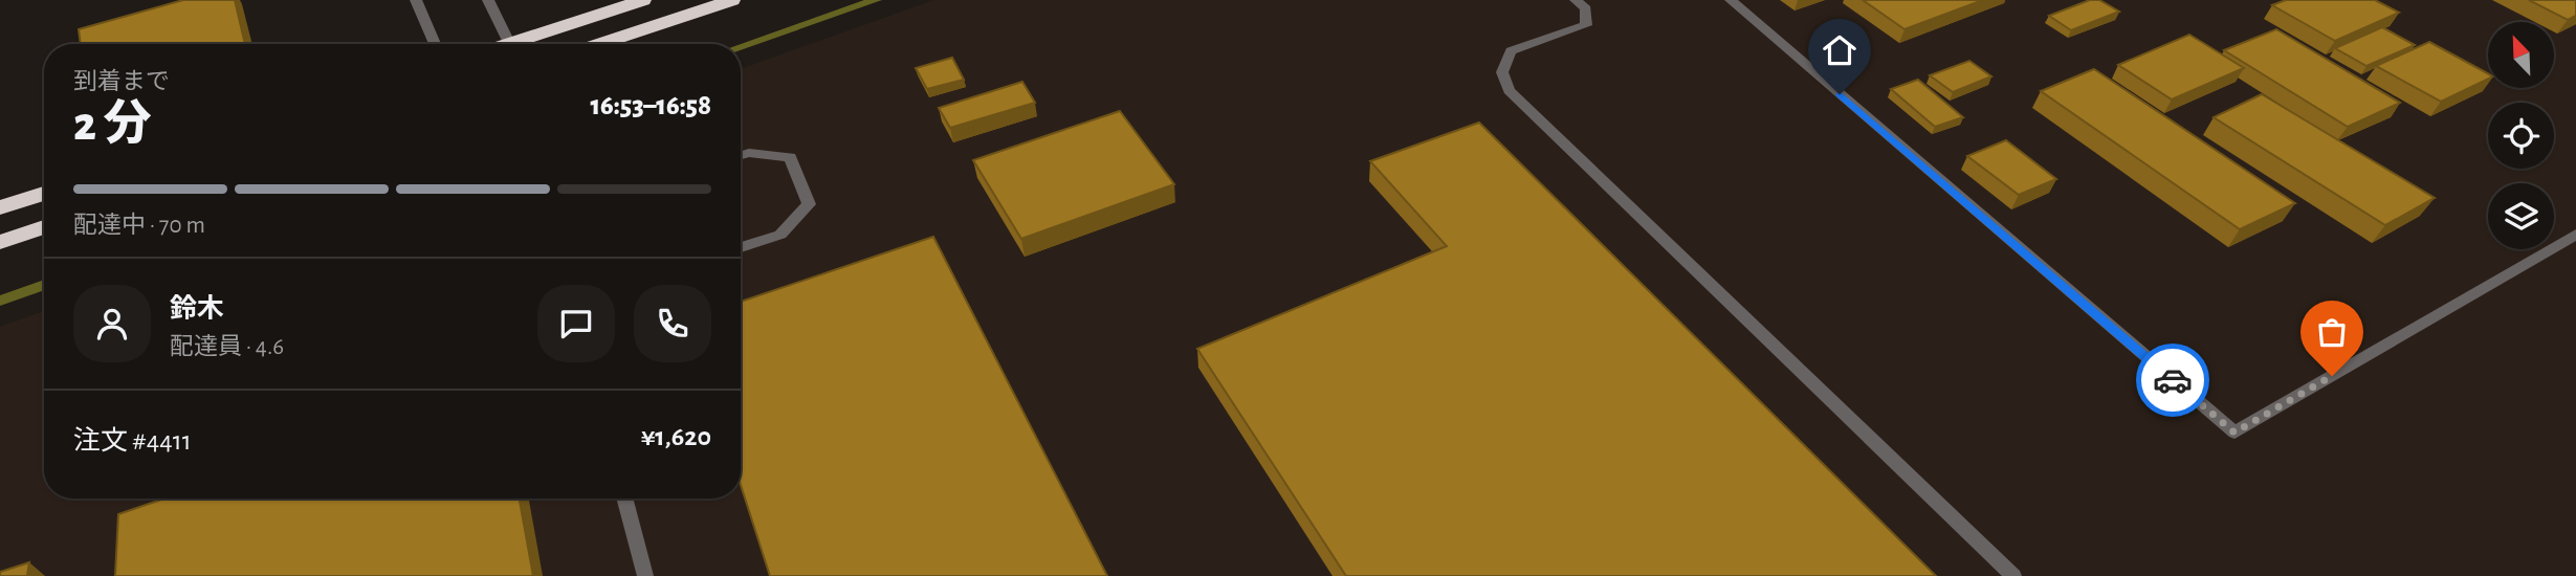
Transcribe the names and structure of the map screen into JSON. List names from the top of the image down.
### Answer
{
  "north": "top left",
  "page": {
    "heading": ["2 分", "到着まで", "16:53–16:58"],
    "panel": [
      "鈴木",
      "配達員 · 4.6",
      "注文 #4411",
      "¥1,620"
    ],
    "bar": "配達中 · 70 m"
  }
}
